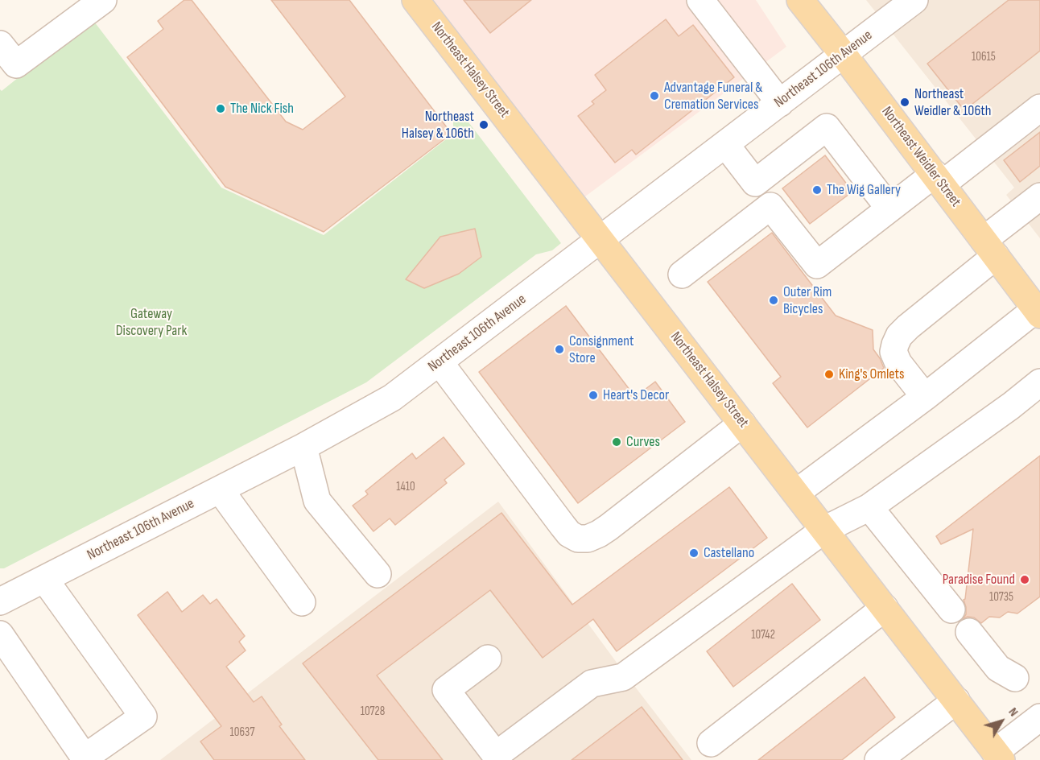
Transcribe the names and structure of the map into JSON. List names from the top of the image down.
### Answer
{
  "streets": {
    "main road": ["Northeast Halsey Street", "Northeast Weidler Street"],
    "street": ["Northeast 106th Avenue"]
  },
  "crossings": [
    ["Northeast 106th Avenue", "Northeast Halsey Street"],
    ["Northeast 106th Avenue", "Northeast Weidler Street"]
  ],
  "parks": ["Gateway Discovery Park"],
  "places": [
    "Advantage Funeral & Cremation Services",
    "Northeast Weidler & 106th",
    "The Nick Fish",
    "Northeast Halsey & 106th",
    "The Wig Gallery",
    "Outer Rim Bicycles",
    "Consignment Store",
    "King's Omlets",
    "Heart's Decor",
    "Curves",
    "Castellano",
    "Paradise Found"
  ],
  "house_numbers": [
    "10615",
    "1410",
    "10735",
    "10742",
    "10728",
    "10637"
  ],
  "north": "top right"
}
